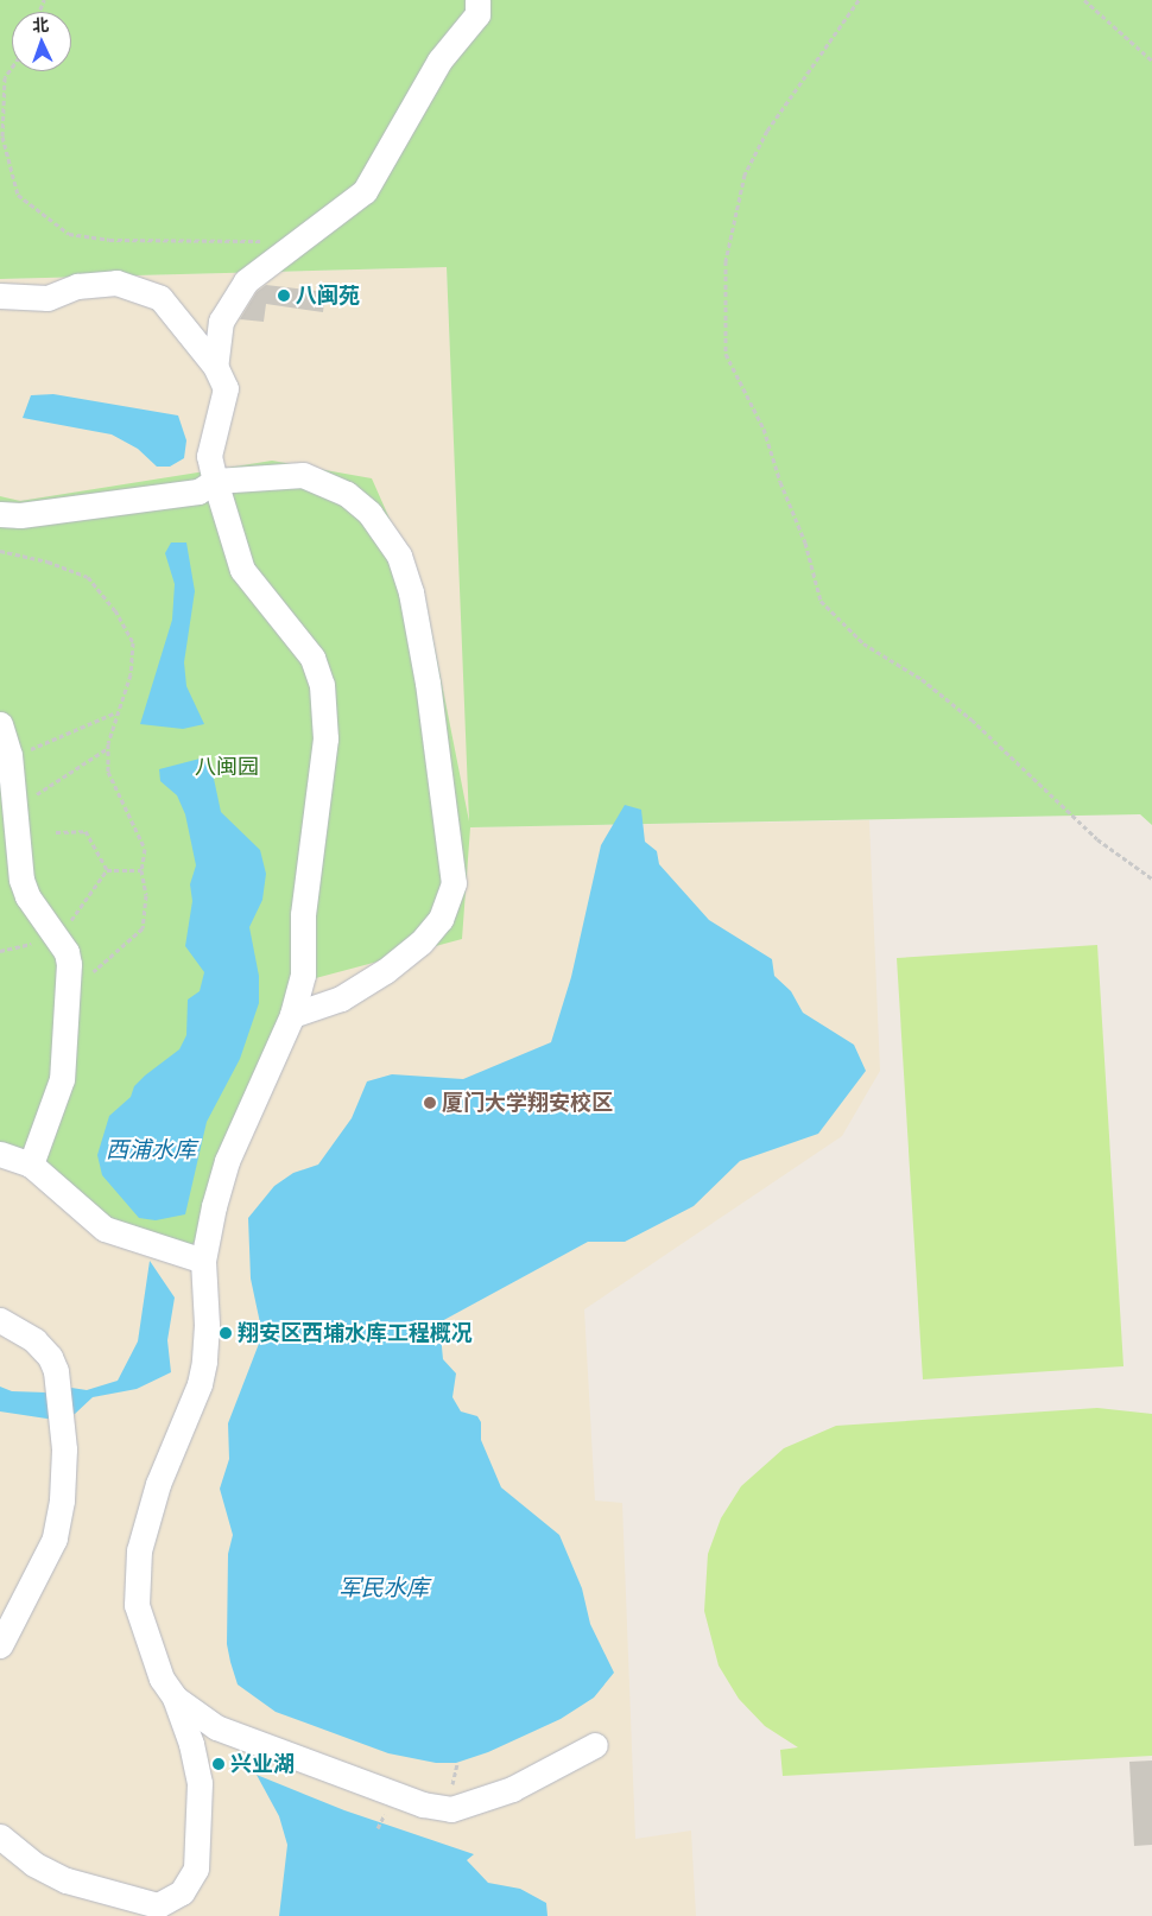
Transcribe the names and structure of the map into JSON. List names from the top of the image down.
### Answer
{
  "water": ["西浦水库", "军民水库"],
  "parks": ["八闽园"],
  "places": [
    "八闽苑",
    "厦门大学翔安校区",
    "翔安区西埔水库工程概况",
    "兴业湖"
  ],
  "north": "top"
}
